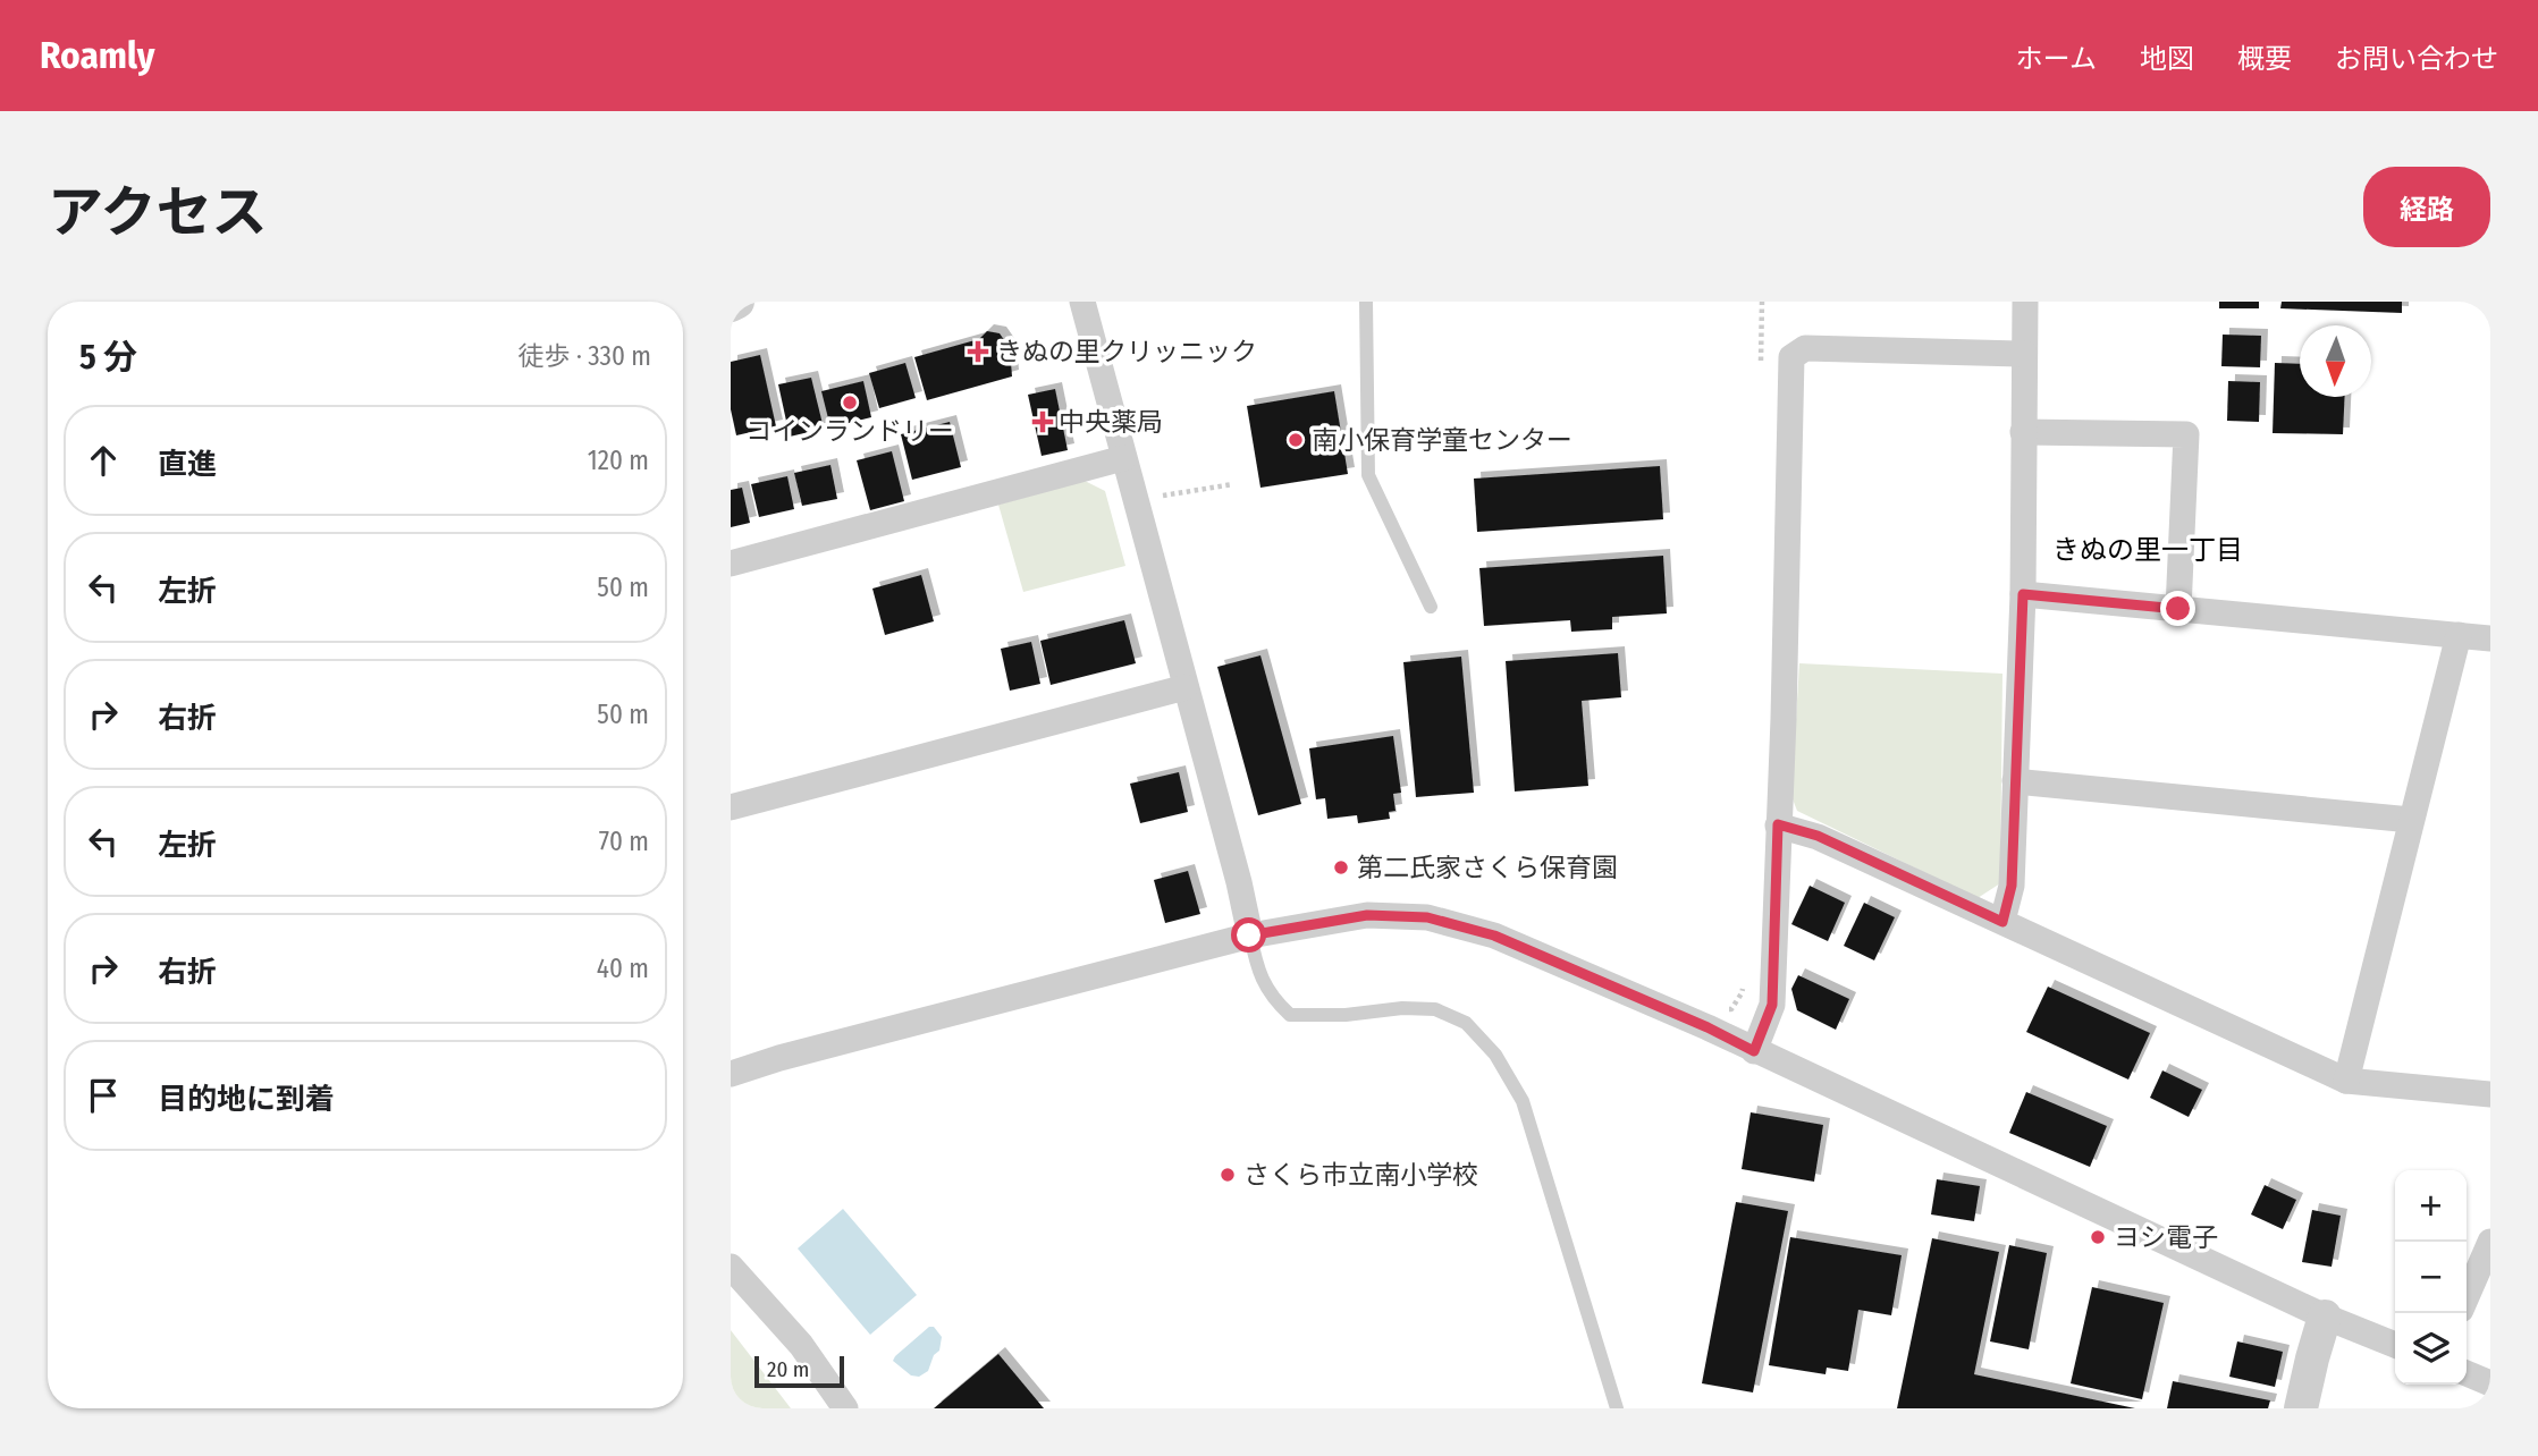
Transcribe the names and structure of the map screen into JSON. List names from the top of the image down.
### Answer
{
  "districts": ["きぬの里一丁目"],
  "places": {
    "health": ["きぬの里クリッニック", "中央薬局"],
    "other": [
      "コインランドリー",
      "南小保育学童センター",
      "第二氏家さくら保育園",
      "さくら市立南小学校",
      "ヨシ電子"
    ]
  },
  "scale_bar": "20 m",
  "north": "bottom",
  "page": {
    "header": "Roamly",
    "nav": [
      "ホーム",
      "地図",
      "概要",
      "お問い合わせ"
    ],
    "title": "アクセス",
    "buttons": "経路",
    "heading": ["5 分", "徒歩 · 330 m"],
    "list": [
      ["直進", "120 m"],
      ["左折", "50 m"],
      ["右折", "50 m"],
      ["左折", "70 m"],
      ["右折", "40 m"],
      "目的地に到着"
    ],
    "map_buttons": ["+", "−"],
    "scale": "20 m"
  }
}
